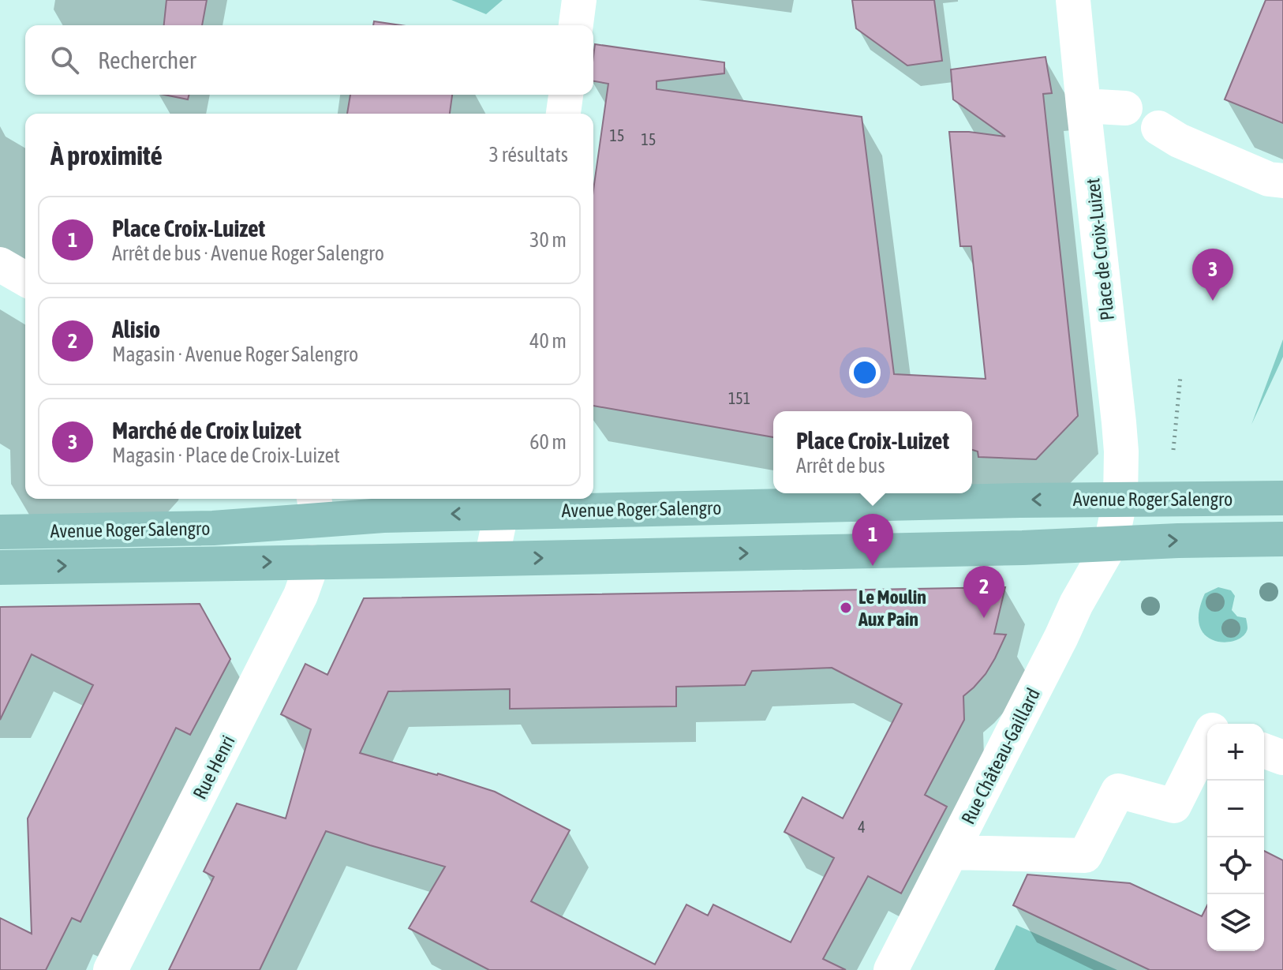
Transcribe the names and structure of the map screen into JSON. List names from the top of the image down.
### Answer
{
  "streets": {
    "main road": ["Avenue Roger Salengro"],
    "street": ["Place de Croix-Luizet", "Rue Château-Gaillard", "Rue Henri"]
  },
  "crossings": [
    ["Place de Croix-Luizet", "Avenue Roger Salengro"],
    ["Place de Croix-Luizet", "Rue Château-Gaillard"],
    ["Avenue Roger Salengro", "Rue Château-Gaillard"],
    ["Avenue Roger Salengro", "Rue Henri"]
  ],
  "places": ["Le Moulin Aux Pain"],
  "house_numbers": [
    "15",
    "15",
    "151",
    "4"
  ],
  "page": {
    "search": "Rechercher",
    "heading": ["À proximité", "3 résultats"],
    "list": [
      {
        "mark": "1",
        "name": "Place Croix-Luizet",
        "note": "Arrêt de bus · Avenue Roger Salengro",
        "value": "30 m"
      },
      {
        "mark": "2",
        "name": "Alisio",
        "note": "Magasin · Avenue Roger Salengro",
        "value": "40 m"
      },
      {
        "mark": "3",
        "name": "Marché de Croix luizet",
        "note": "Magasin · Place de Croix-Luizet",
        "value": "60 m"
      }
    ],
    "pins": ["3", "1", "2"],
    "popup": ["Place Croix-Luizet", "Arrêt de bus"],
    "map_buttons": ["+", "−"]
  }
}
